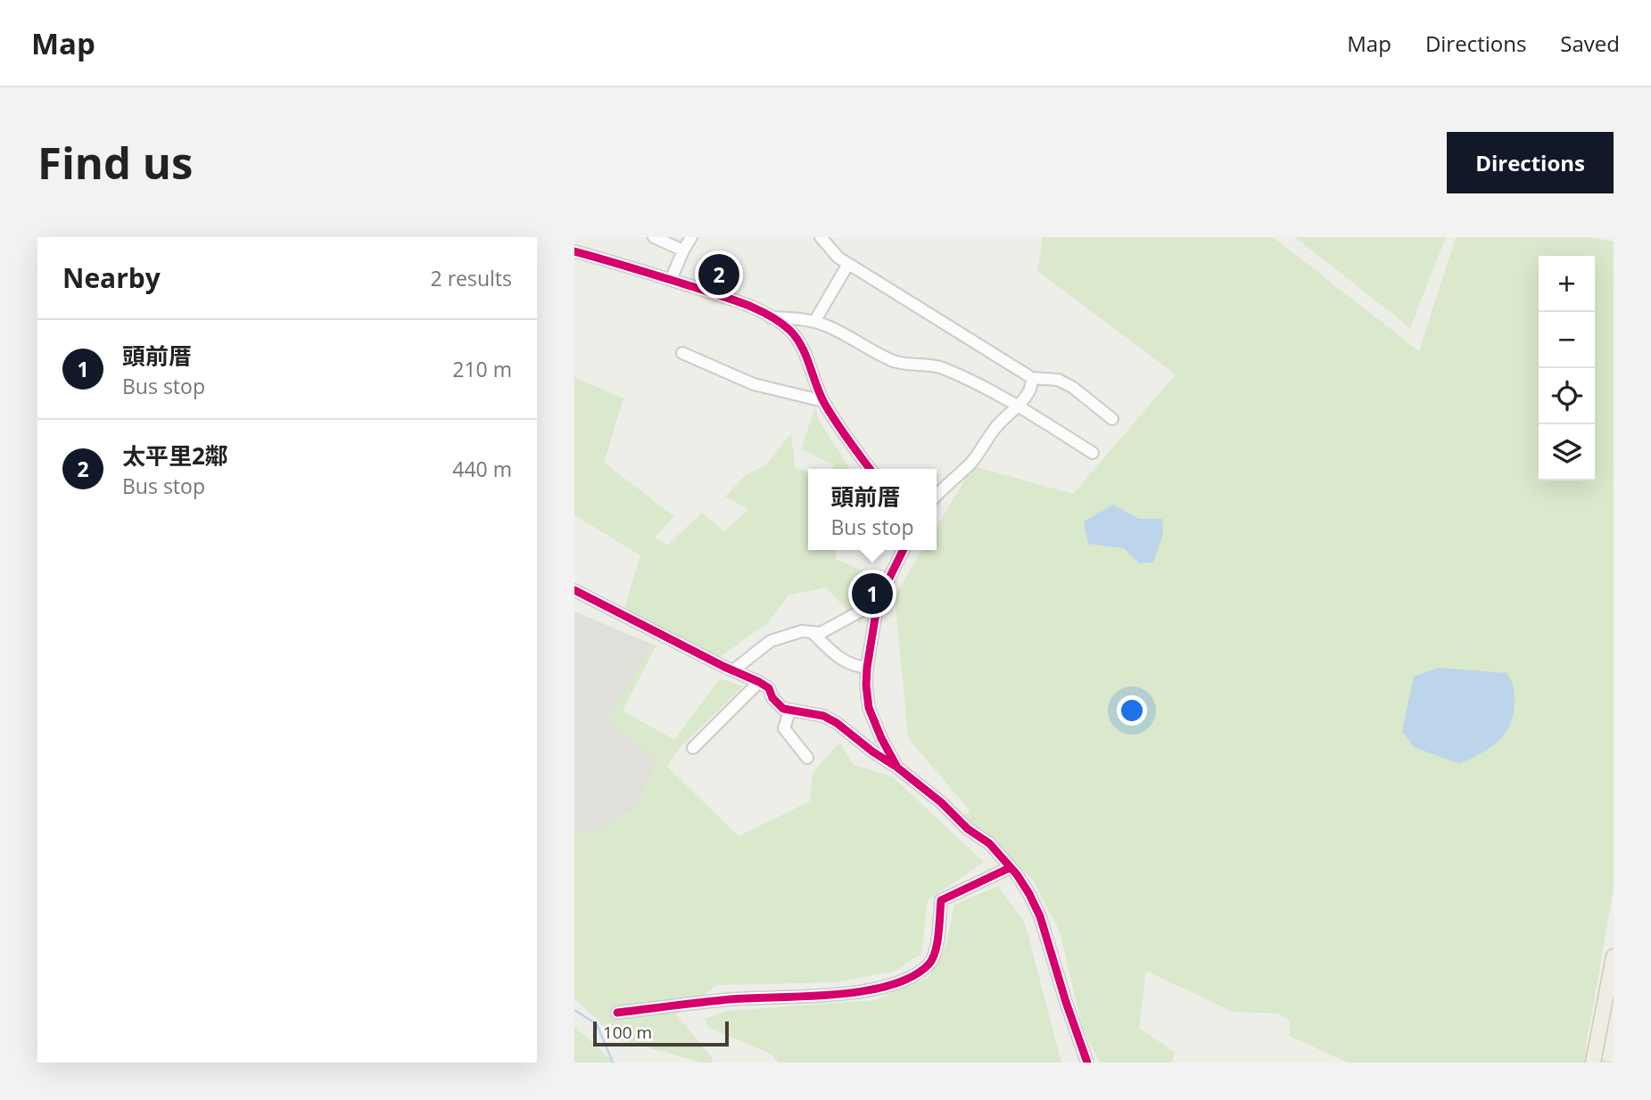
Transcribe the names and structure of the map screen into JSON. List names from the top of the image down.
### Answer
{
  "scale_bar": "100 m",
  "page": {
    "header": "Map",
    "nav": ["Map", "Directions", "Saved"],
    "buttons": "Directions",
    "title": "Find us",
    "heading": ["Nearby", "2 results"],
    "pins": ["2", "1"],
    "map_buttons": ["+", "−"],
    "list": [
      {
        "mark": "1",
        "name": "頭前厝",
        "note": "Bus stop",
        "value": "210 m"
      },
      {
        "mark": "2",
        "name": "太平里2鄰",
        "note": "Bus stop",
        "value": "440 m"
      }
    ],
    "popup": ["頭前厝", "Bus stop"],
    "scale": "100 m"
  }
}
